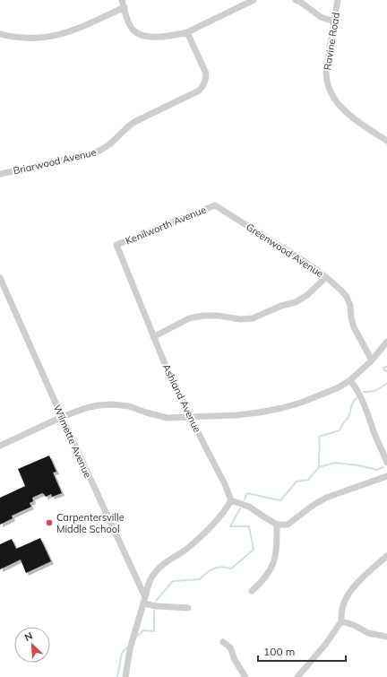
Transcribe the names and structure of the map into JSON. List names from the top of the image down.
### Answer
{
  "streets": {
    "street": [
      "Ravine Road",
      "Briarwood Avenue",
      "Kenilworth Avenue",
      "Greenwood Avenue",
      "Ashland Avenue",
      "Wilmette Avenue"
    ]
  },
  "crossings": [
    ["Kenilworth Avenue", "Greenwood Avenue"],
    ["Kenilworth Avenue", "Ashland Avenue"]
  ],
  "places": ["Carpentersville Middle School"],
  "scale_bar": "100 m",
  "north": "top left"
}
